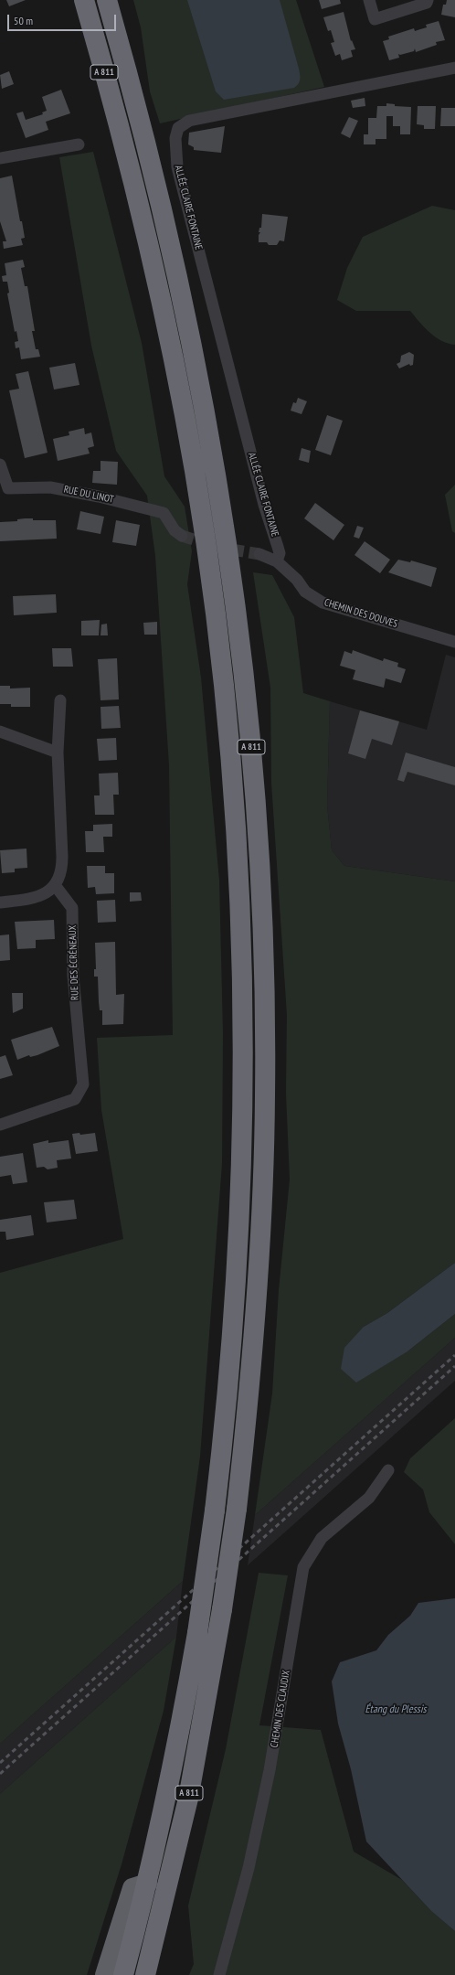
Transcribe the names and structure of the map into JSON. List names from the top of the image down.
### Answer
{
  "streets": {
    "highway": ["A 811"],
    "street": [
      "ALLÉE CLAIRE FONTAINE",
      "RUE DU LINOT",
      "CHEMIN DES DOUVES",
      "RUE DES ÉCRÉNEAUX",
      "CHEMIN DES CLAUDIX"
    ]
  },
  "crossings": [
    ["ALLÉE CLAIRE FONTAINE", "CHEMIN DES DOUVES"]
  ],
  "water": ["Étang du Plessis"],
  "scale_bar": "50 m"
}
